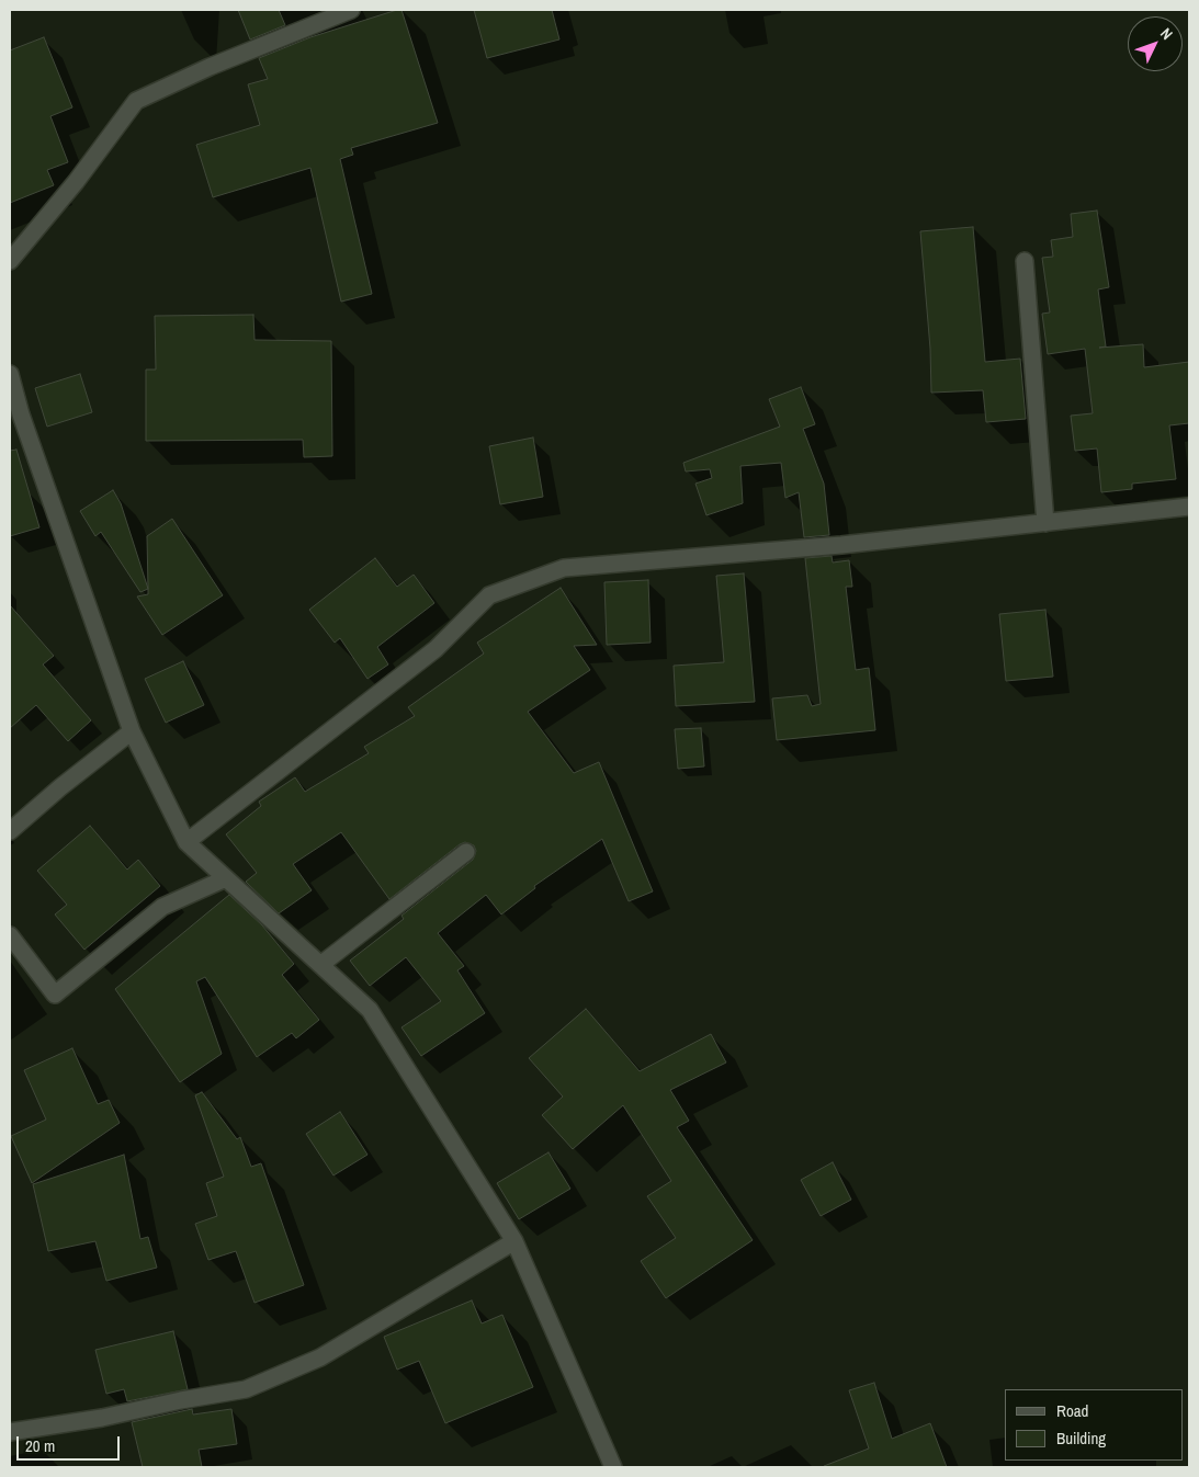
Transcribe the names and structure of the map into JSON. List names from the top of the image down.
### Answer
{
  "legend": ["Road", "Building"],
  "scale_bar": "20 m",
  "north": "top right"
}
